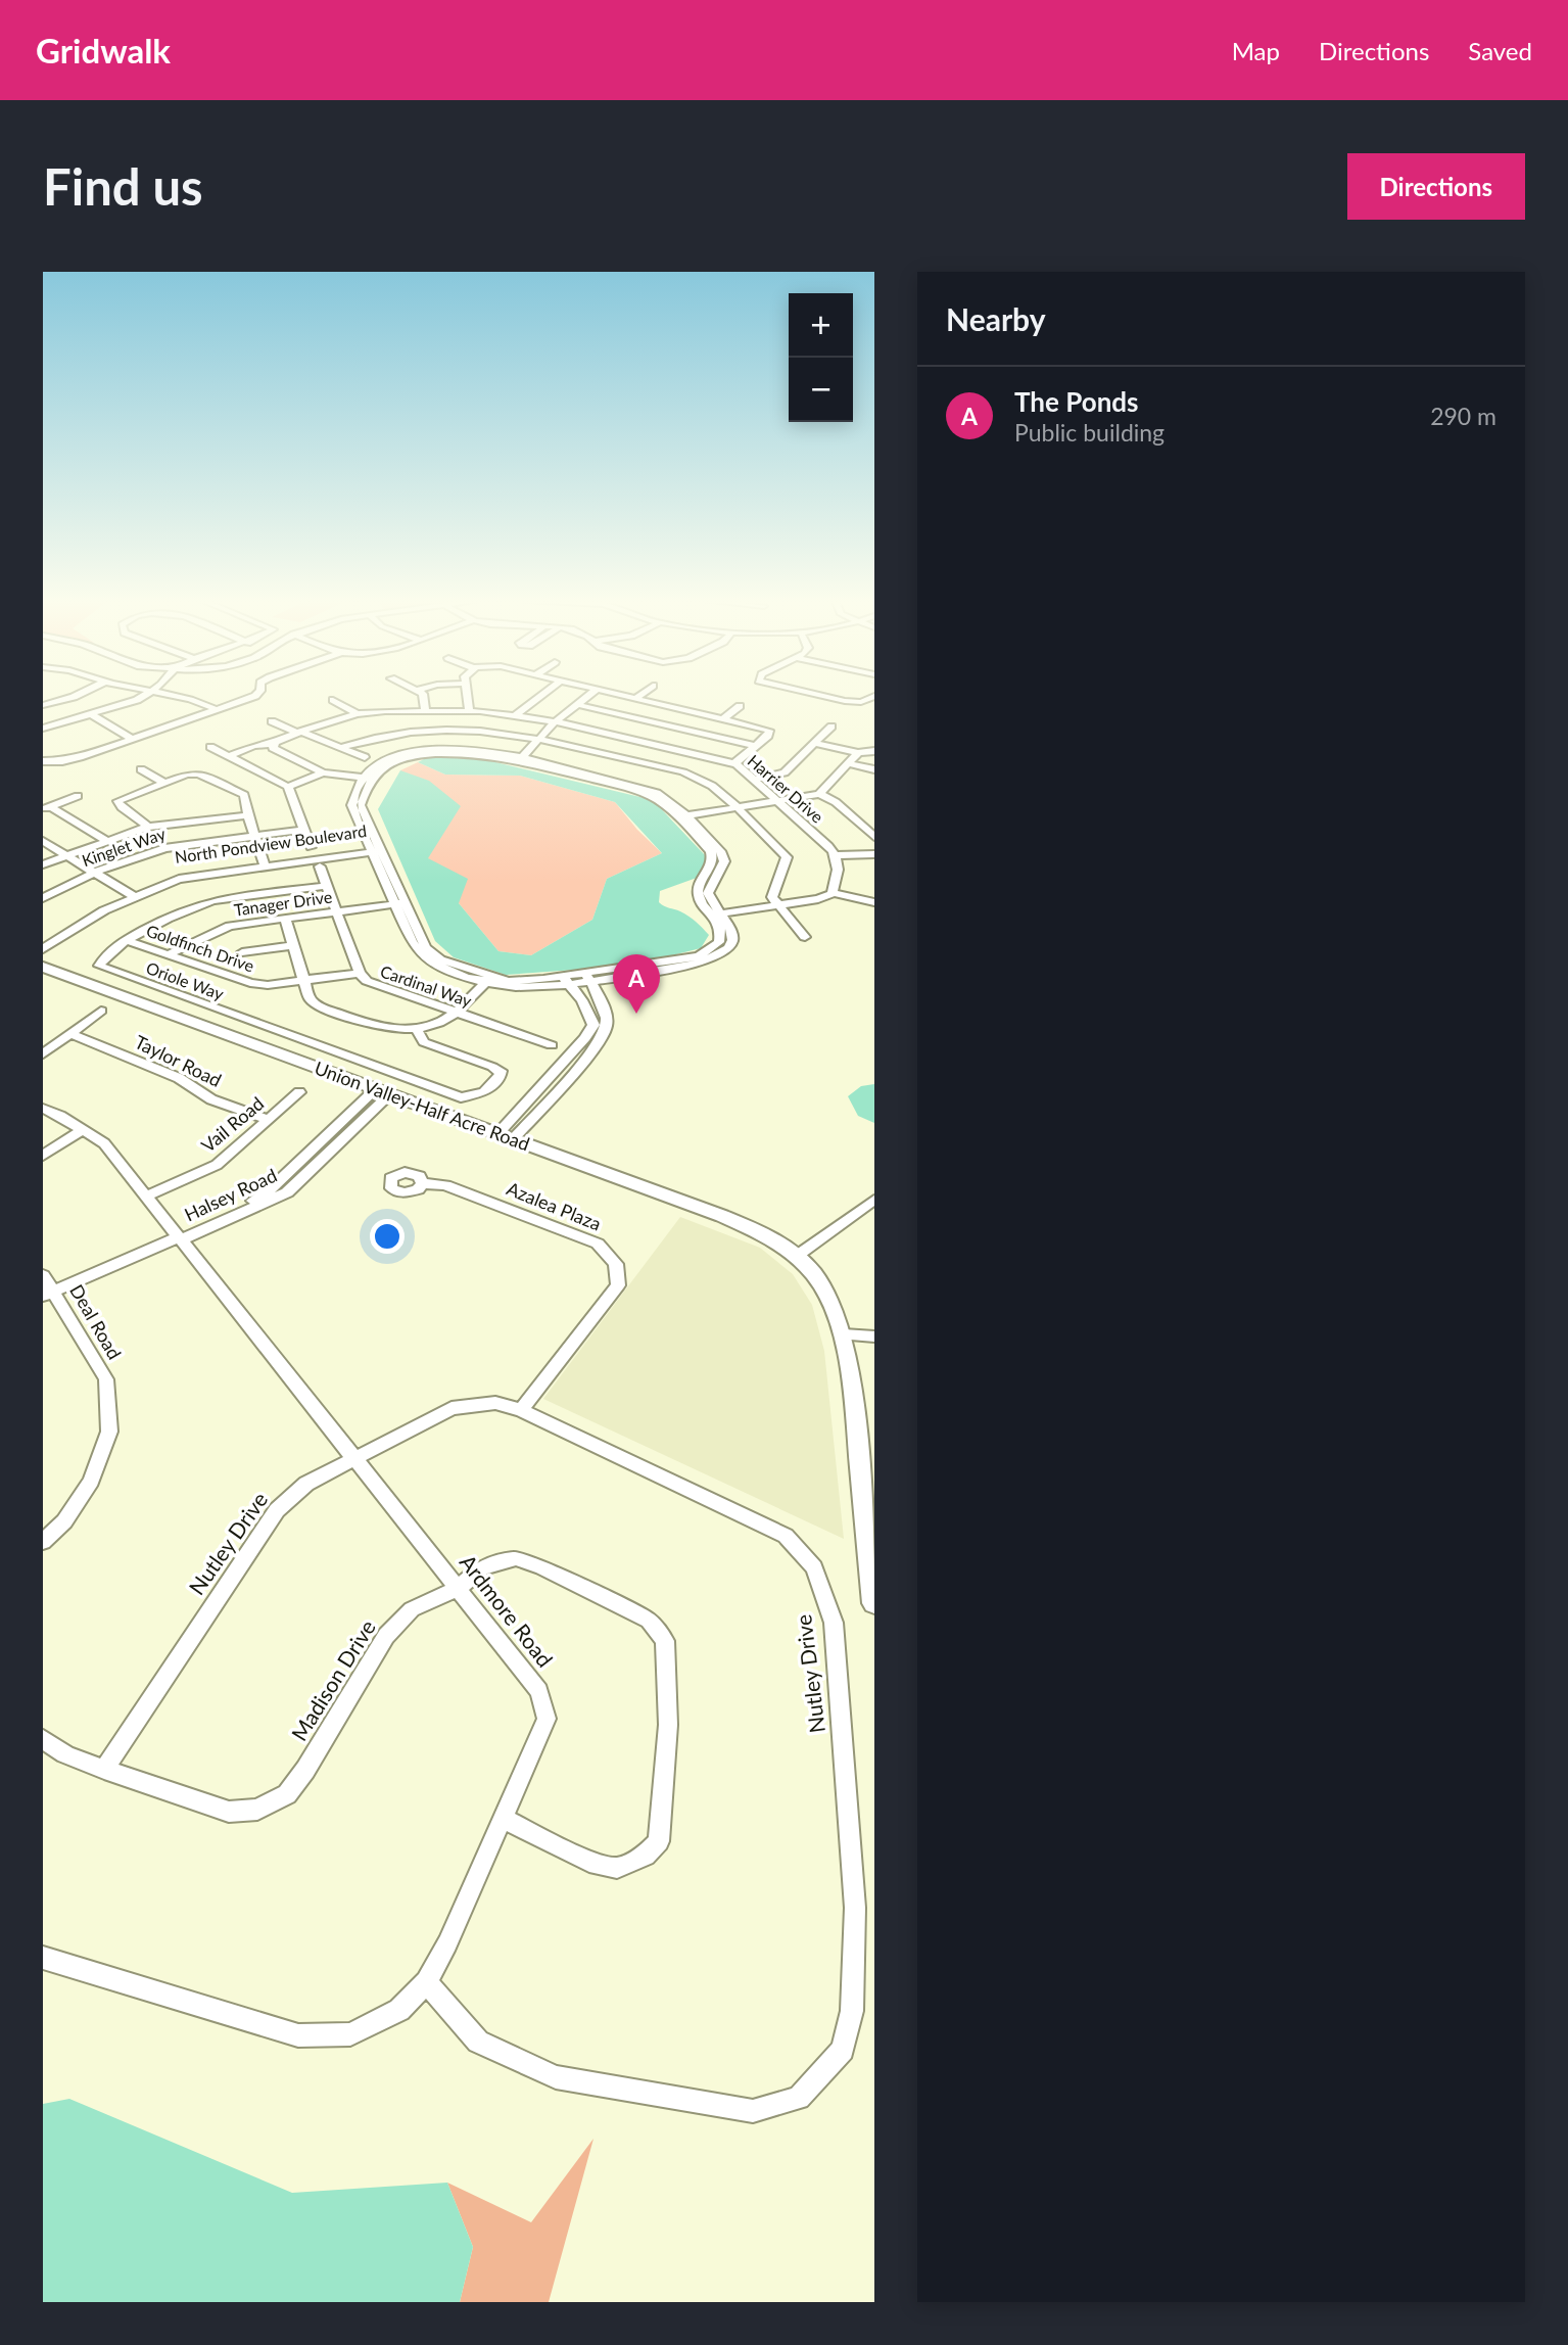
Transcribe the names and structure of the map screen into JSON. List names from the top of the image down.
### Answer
{
  "streets": {
    "street": [
      "Harrier Drive",
      "North Pondview Boulevard",
      "Kinglet Way",
      "Tanager Drive",
      "Goldfinch Drive",
      "Oriole Way",
      "Cardinal Way",
      "Taylor Road",
      "Union Valley-Half Acre Road",
      "Vail Road",
      "Halsey Road",
      "Azalea Plaza",
      "Deal Road",
      "Nutley Drive",
      "Ardmore Road",
      "Madison Drive"
    ]
  },
  "crossings": [
    ["Tanager Drive", "Goldfinch Drive"],
    ["Tanager Drive", "Cardinal Way"],
    ["Goldfinch Drive", "Oriole Way"],
    ["Goldfinch Drive", "Cardinal Way"],
    ["Oriole Way", "Cardinal Way"],
    ["Taylor Road", "Vail Road"],
    ["Union Valley-Half Acre Road", "Halsey Road"],
    ["Vail Road", "Ardmore Road"],
    ["Halsey Road", "Deal Road"],
    ["Halsey Road", "Ardmore Road"],
    ["Azalea Plaza", "Nutley Drive"],
    ["Nutley Drive", "Ardmore Road"],
    ["Nutley Drive", "Madison Drive"],
    ["Ardmore Road", "Madison Drive"]
  ],
  "page": {
    "header": "Gridwalk",
    "nav": ["Map", "Directions", "Saved"],
    "buttons": "Directions",
    "title": "Find us",
    "heading": "Nearby",
    "map_buttons": ["+", "−"],
    "list": [
      {
        "mark": "A",
        "name": "The Ponds",
        "note": "Public building",
        "value": "290 m"
      }
    ],
    "pins": "A"
  }
}
